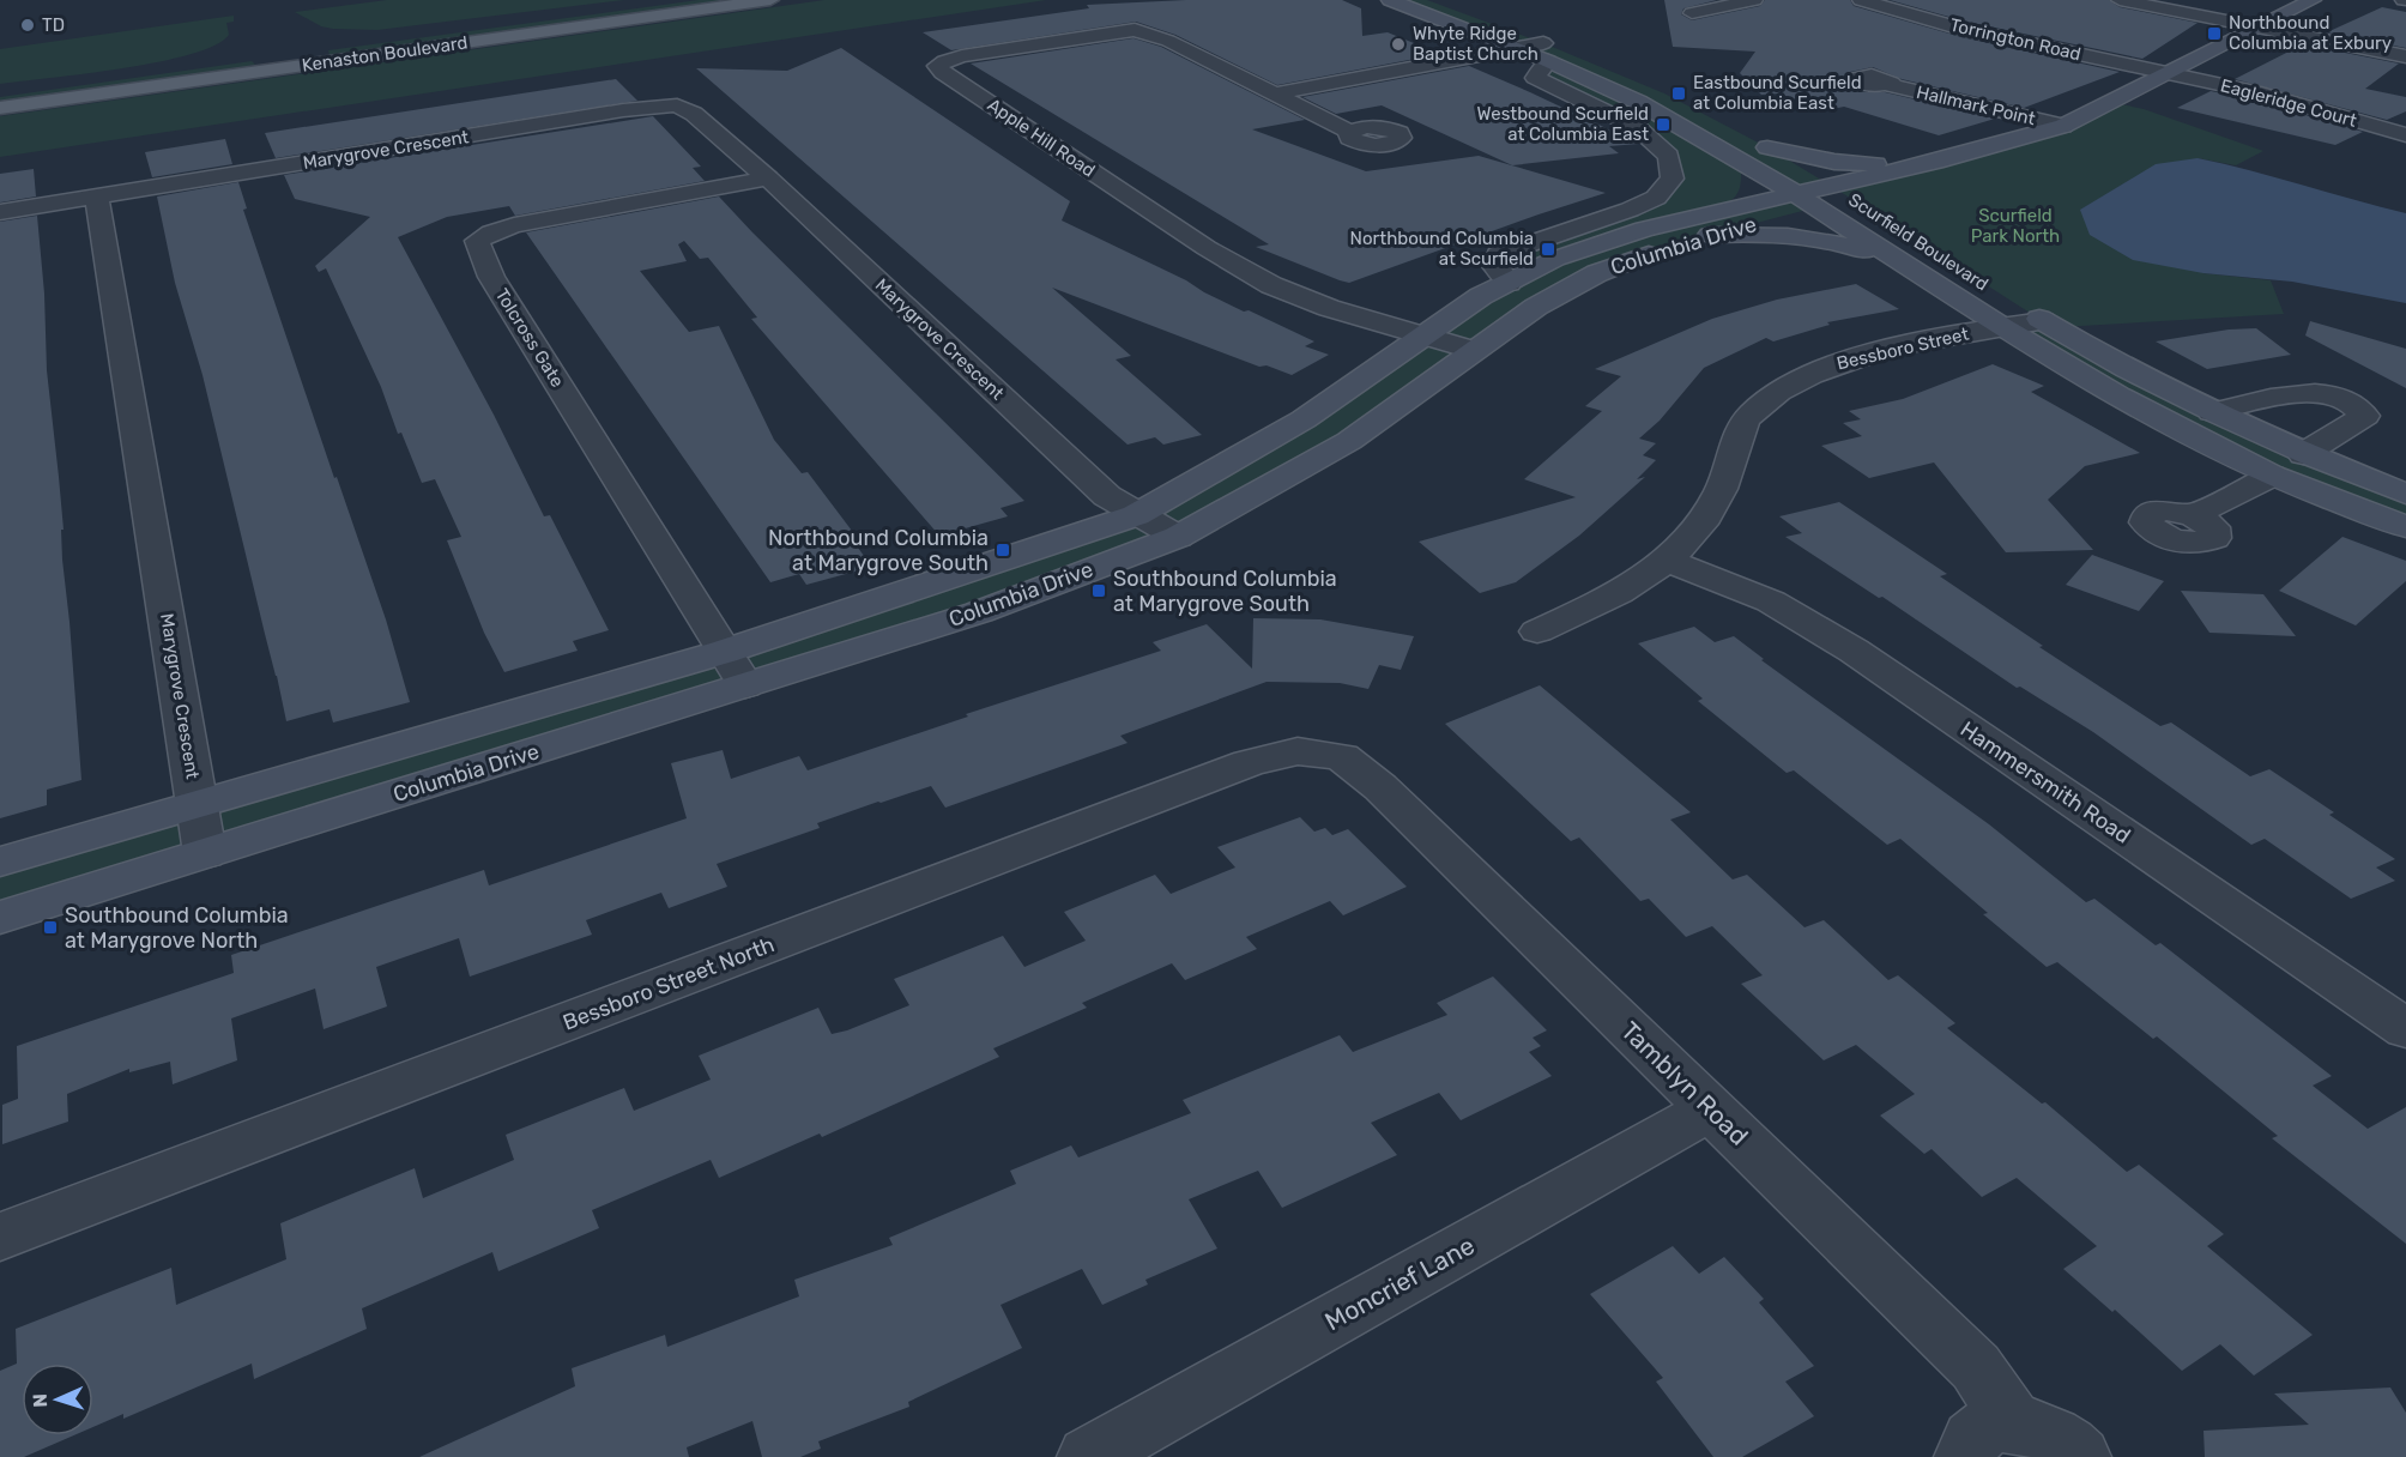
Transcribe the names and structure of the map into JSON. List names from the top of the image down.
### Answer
{
  "streets": {
    "main road": ["Kenaston Boulevard"],
    "street": [
      "Torrington Road",
      "Eagleridge Court",
      "Hallmark Point",
      "Apple Hill Road",
      "Marygrove Crescent",
      "Scurfield Boulevard",
      "Columbia Drive",
      "Tolcross Gate",
      "Bessboro Street",
      "Hammersmith Road",
      "Bessboro Street North",
      "Tamblyn Road",
      "Moncrief Lane"
    ]
  },
  "crossings": [
    ["Torrington Road", "Eagleridge Court"],
    ["Torrington Road", "Columbia Drive"],
    ["Eagleridge Court", "Columbia Drive"],
    ["Hallmark Point", "Columbia Drive"],
    ["Apple Hill Road", "Columbia Drive"],
    ["Marygrove Crescent", "Columbia Drive"],
    ["Marygrove Crescent", "Tolcross Gate"],
    ["Scurfield Boulevard", "Columbia Drive"],
    ["Scurfield Boulevard", "Bessboro Street"],
    ["Columbia Drive", "Tolcross Gate"],
    ["Bessboro Street", "Hammersmith Road"],
    ["Bessboro Street North", "Tamblyn Road"],
    ["Tamblyn Road", "Moncrief Lane"]
  ],
  "parks": ["Scurfield Park North"],
  "places": {
    "other": ["TD", "Whyte Ridge Baptist Church"],
    "transit": [
      "Northbound Columbia at Exbury",
      "Eastbound Scurfield at Columbia East",
      "Westbound Scurfield at Columbia East",
      "Northbound Columbia at Scurfield",
      "Northbound Columbia at Marygrove South",
      "Southbound Columbia at Marygrove South",
      "Southbound Columbia at Marygrove North"
    ]
  },
  "north": "left"
}
